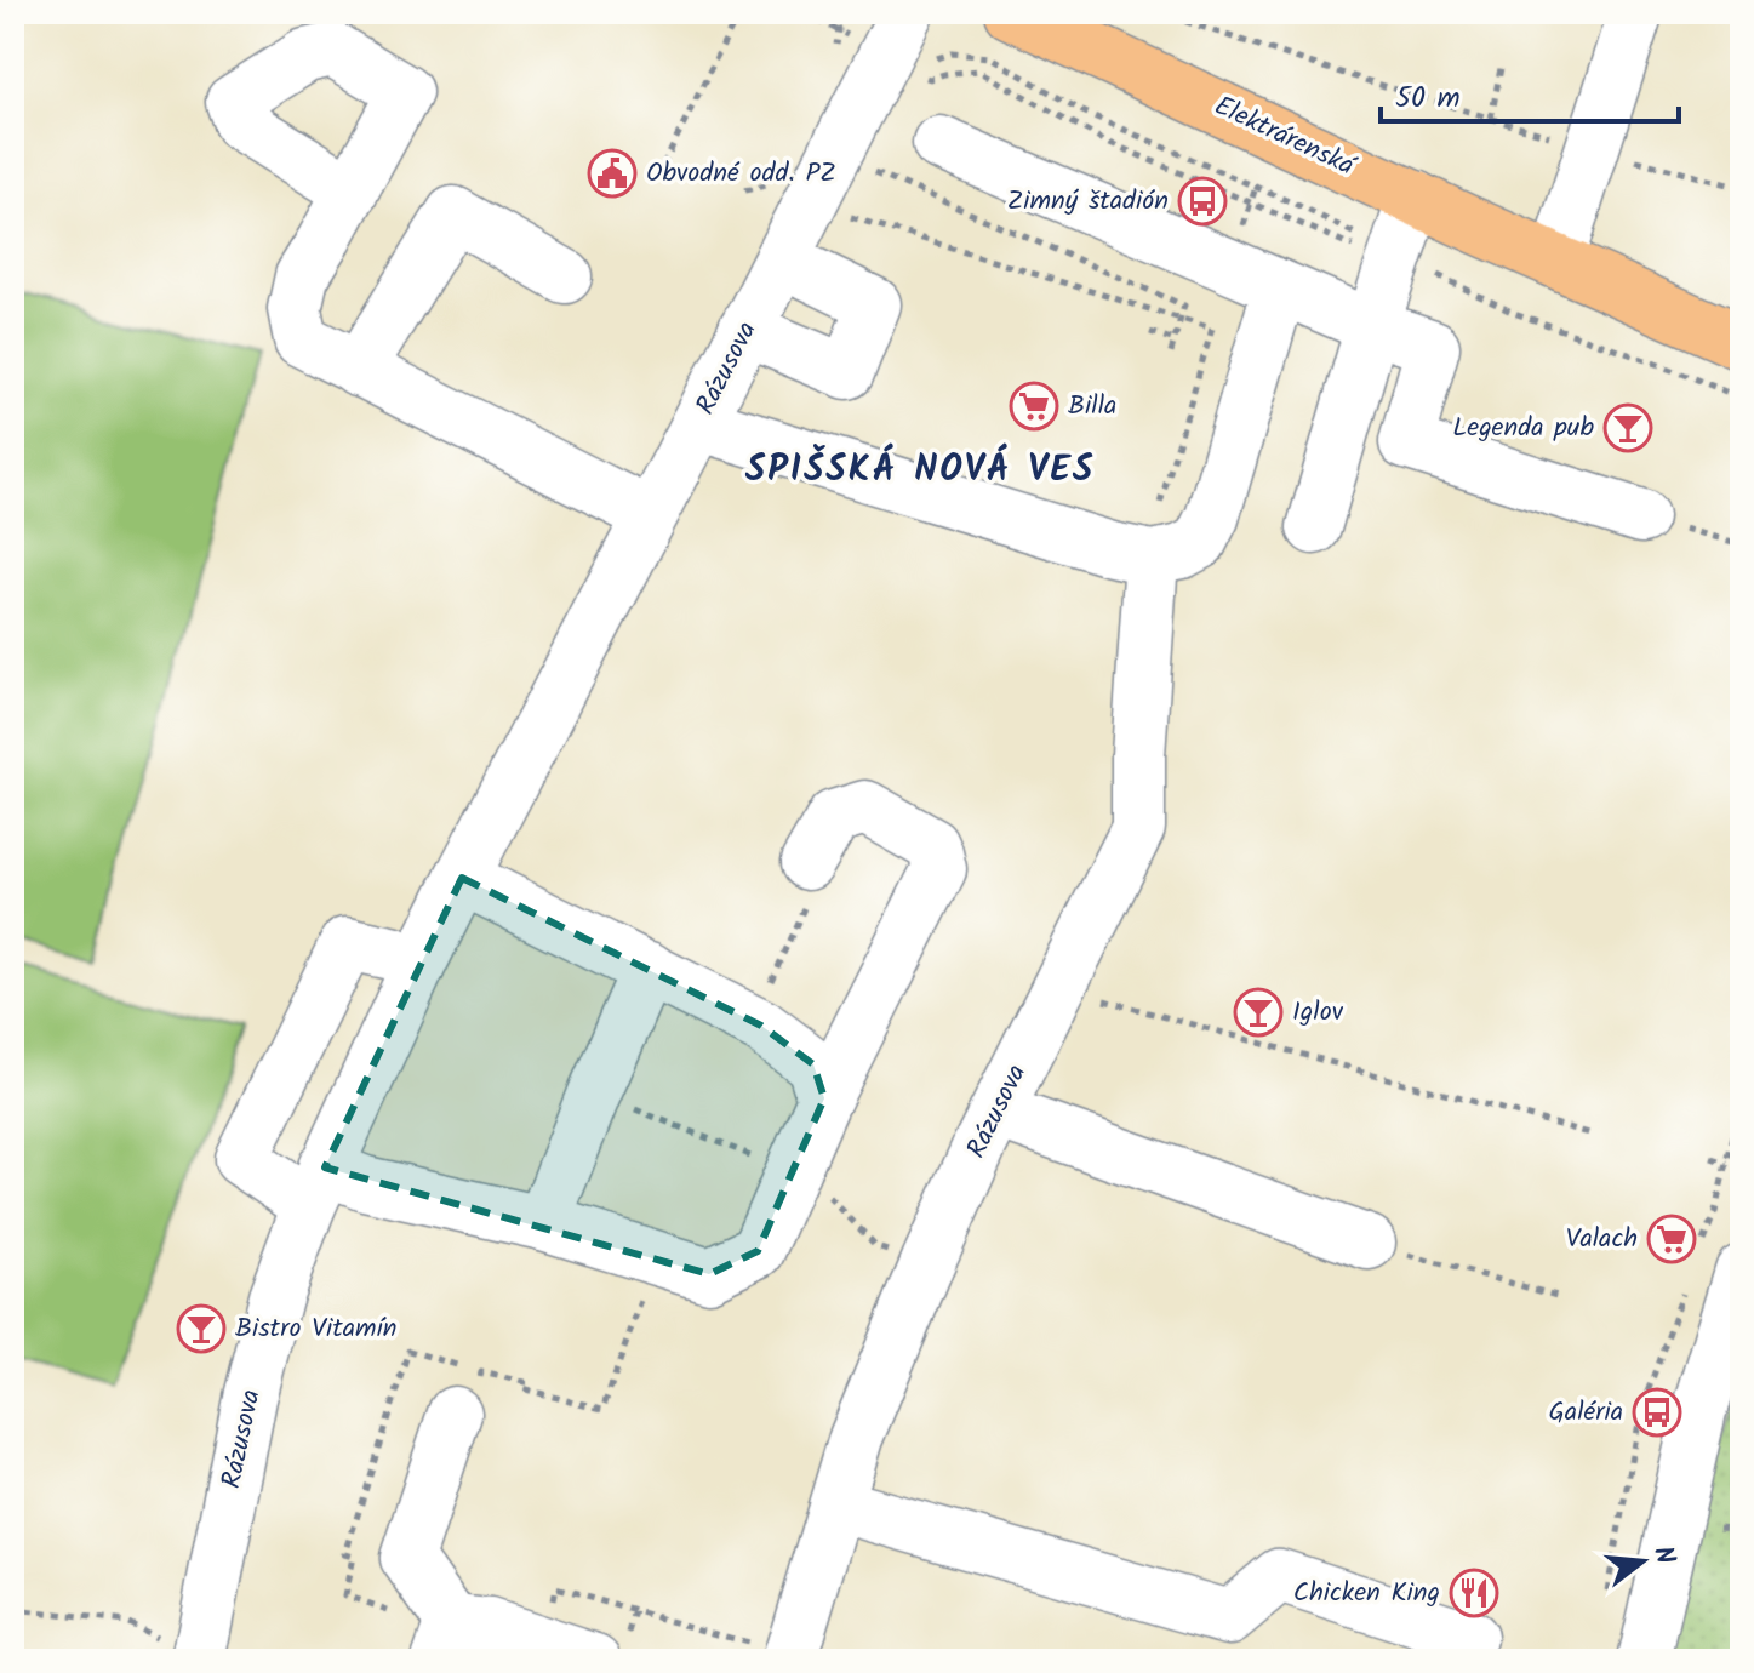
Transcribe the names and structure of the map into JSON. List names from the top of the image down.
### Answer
{
  "streets": {
    "main road": ["Elektrárenská"],
    "street": ["Rázusova"]
  },
  "districts": ["SPIŠSKÁ NOVÁ VES"],
  "places": {
    "public building": ["Obvodné odd. PZ"],
    "bus stop": ["Zimný štadión", "Galéria"],
    "supermarket": ["Billa", "Valach"],
    "bar": ["Legenda pub", "Iglov", "Bistro Vitamín"],
    "restaurant": ["Chicken King"]
  },
  "scale_bar": "50 m",
  "north": "right"
}
